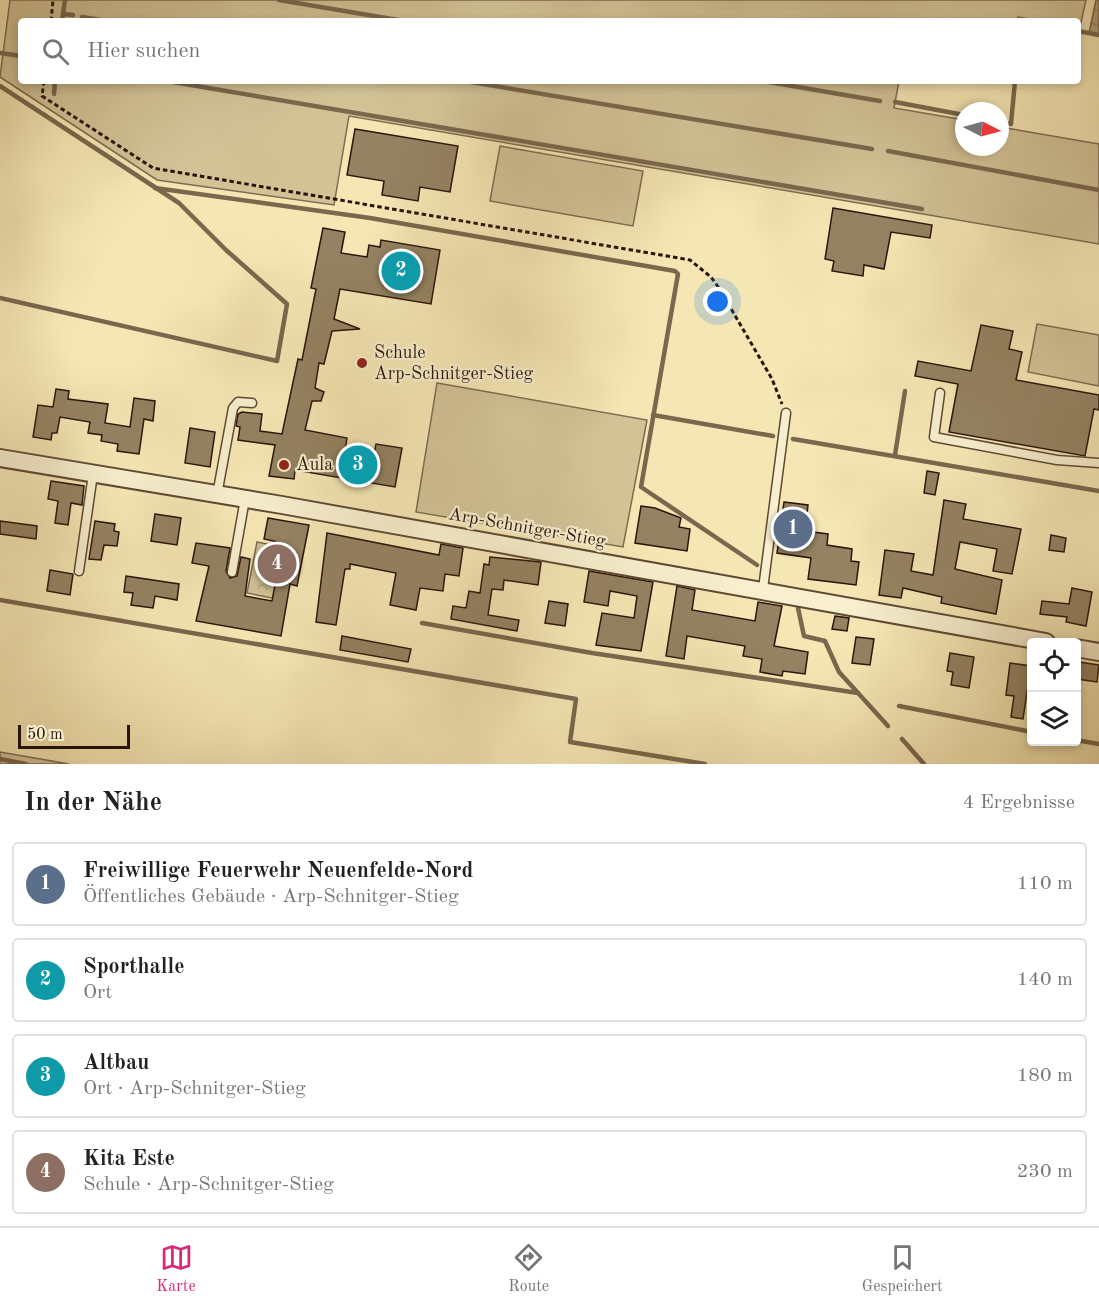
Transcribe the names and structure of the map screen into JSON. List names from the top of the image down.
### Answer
{
  "streets": {
    "street": ["Arp-Schnitger-Stieg"]
  },
  "places": ["Schule Arp-Schnitger-Stieg", "Aula"],
  "scale_bar": "50 m",
  "north": "right",
  "page": {
    "search": "Hier suchen",
    "pins": [
      "2",
      "3",
      "1",
      "4"
    ],
    "scale": "50 m",
    "heading": ["In der Nähe", "4 Ergebnisse"],
    "list": [
      {
        "mark": "1",
        "name": "Freiwillige Feuerwehr Neuenfelde-Nord",
        "note": "Öffentliches Gebäude · Arp-Schnitger-Stieg",
        "value": "110 m"
      },
      {
        "mark": "2",
        "name": "Sporthalle",
        "note": "Ort",
        "value": "140 m"
      },
      {
        "mark": "3",
        "name": "Altbau",
        "note": "Ort · Arp-Schnitger-Stieg",
        "value": "180 m"
      },
      {
        "mark": "4",
        "name": "Kita Este",
        "note": "Schule · Arp-Schnitger-Stieg",
        "value": "230 m"
      }
    ],
    "nav": ["Karte", "Route", "Gespeichert"]
  }
}
